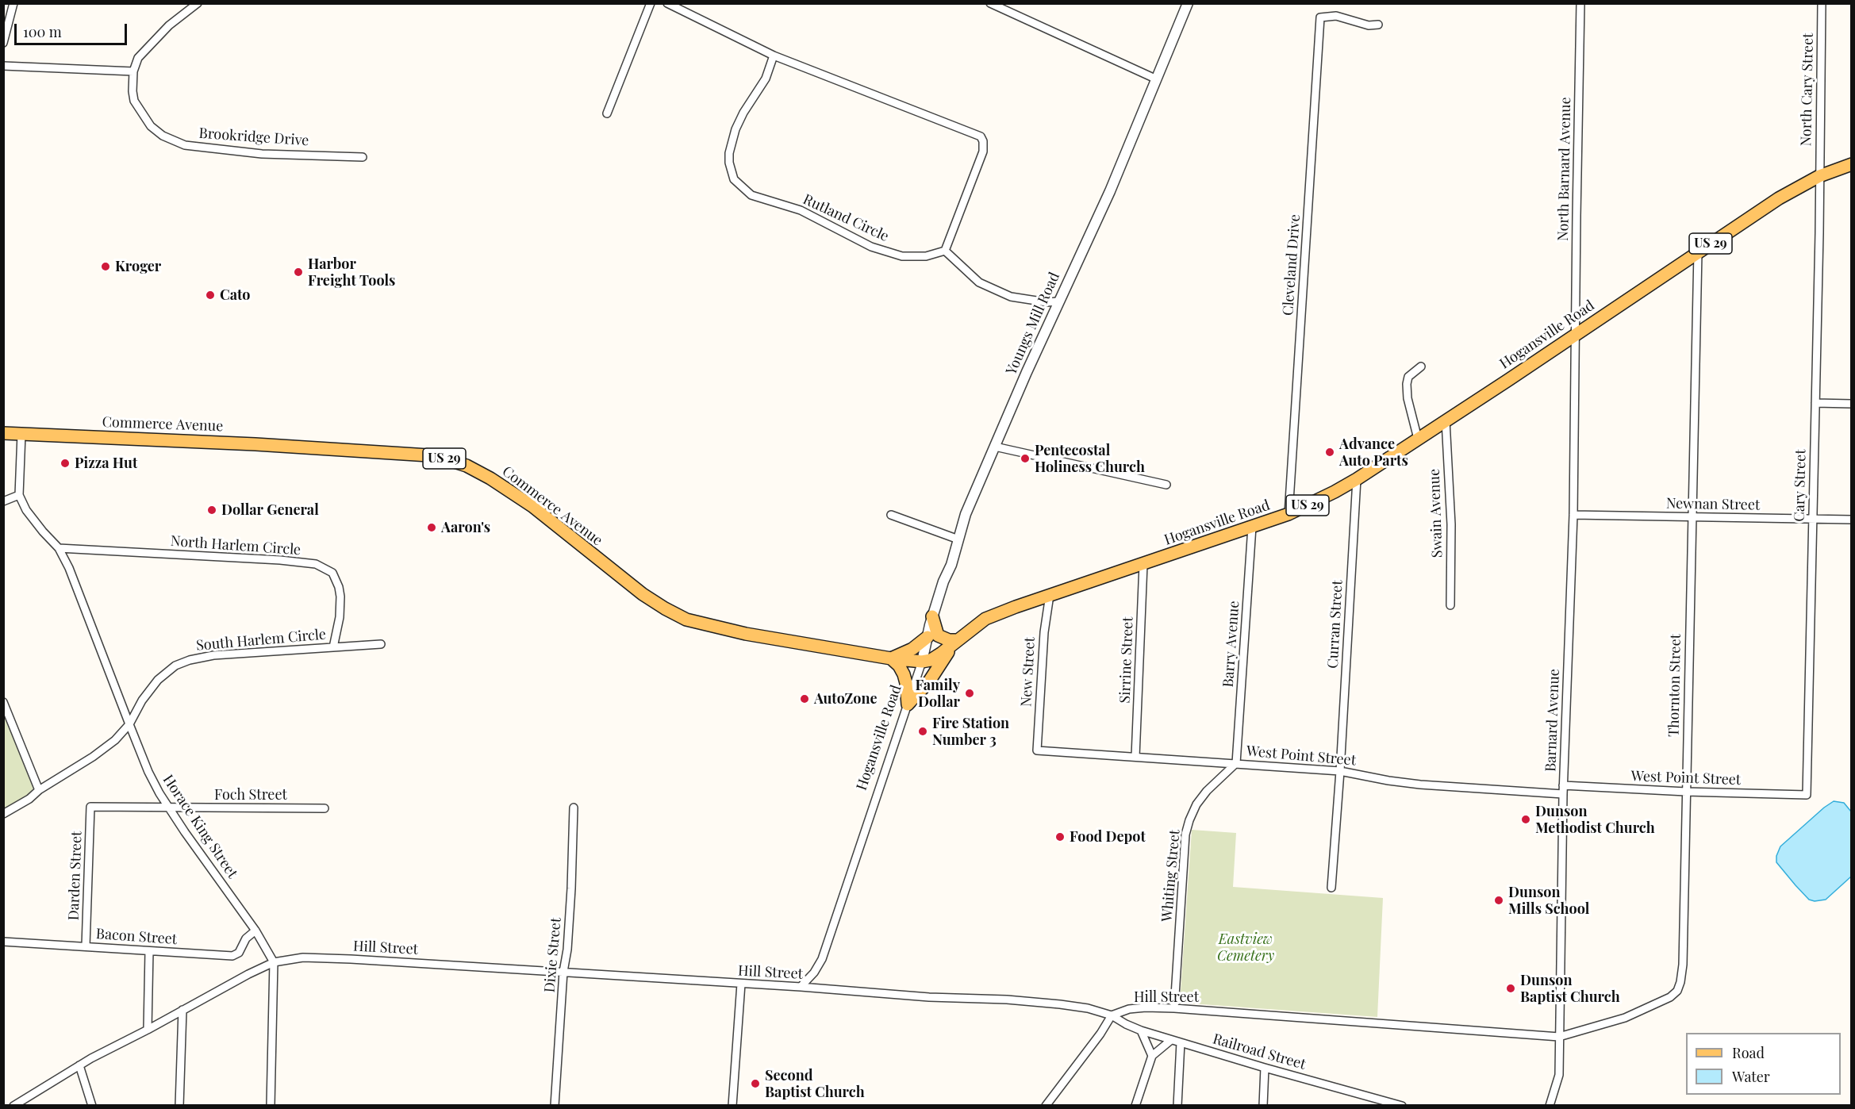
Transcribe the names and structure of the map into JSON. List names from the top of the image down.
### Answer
{
  "streets": {
    "main road": ["US 29", "Hogansville Road", "Commerce Avenue"],
    "street": [
      "North Cary Street",
      "Brookridge Drive",
      "North Barnard Avenue",
      "Rutland Circle",
      "Cleveland Drive",
      "Youngs Mill Road",
      "Cary Street",
      "Newnan Street",
      "Swain Avenue",
      "North Harlem Circle",
      "Curran Street",
      "South Harlem Circle",
      "Barry Avenue",
      "Sirrine Street",
      "New Street",
      "Thornton Street",
      "Barnard Avenue",
      "West Point Street",
      "Foch Street",
      "Horace King Street",
      "Darden Street",
      "Whiting Street",
      "Bacon Street",
      "Hill Street",
      "Dixie Street",
      "Railroad Street"
    ]
  },
  "crossings": [
    ["North Cary Street", "Hogansville Road"],
    ["North Cary Street", "Cary Street"],
    ["North Barnard Avenue", "Hogansville Road"],
    ["North Barnard Avenue", "Barnard Avenue"],
    ["Cleveland Drive", "Hogansville Road"],
    ["Youngs Mill Road", "Hogansville Road"],
    ["Youngs Mill Road", "Commerce Avenue"],
    ["Hogansville Road", "Commerce Avenue"],
    ["Hogansville Road", "Cary Street"],
    ["Hogansville Road", "Swain Avenue"],
    ["Hogansville Road", "Curran Street"],
    ["Hogansville Road", "Barry Avenue"],
    ["Hogansville Road", "Sirrine Street"],
    ["Hogansville Road", "New Street"],
    ["Hogansville Road", "Thornton Street"],
    ["Hogansville Road", "Barnard Avenue"],
    ["Hogansville Road", "Hill Street"],
    ["Cary Street", "Newnan Street"],
    ["Cary Street", "West Point Street"],
    ["Newnan Street", "Thornton Street"],
    ["Newnan Street", "Barnard Avenue"],
    ["North Harlem Circle", "South Harlem Circle"],
    ["North Harlem Circle", "Horace King Street"],
    ["Curran Street", "West Point Street"],
    ["South Harlem Circle", "Horace King Street"],
    ["Barry Avenue", "West Point Street"],
    ["Barry Avenue", "Whiting Street"],
    ["Sirrine Street", "West Point Street"],
    ["New Street", "West Point Street"],
    ["Thornton Street", "Barnard Avenue"],
    ["Thornton Street", "West Point Street"],
    ["Thornton Street", "Hill Street"],
    ["Barnard Avenue", "West Point Street"],
    ["Barnard Avenue", "Hill Street"],
    ["West Point Street", "Whiting Street"],
    ["Foch Street", "Horace King Street"],
    ["Foch Street", "Darden Street"],
    ["Horace King Street", "Bacon Street"],
    ["Horace King Street", "Hill Street"],
    ["Darden Street", "Bacon Street"],
    ["Whiting Street", "Hill Street"],
    ["Hill Street", "Dixie Street"],
    ["Hill Street", "Railroad Street"]
  ],
  "parks": ["Eastview Cemetery"],
  "places": [
    "Kroger",
    "Harbor Freight Tools",
    "Cato",
    "Advance Auto Parts",
    "Pentecostal Holiness Church",
    "Pizza Hut",
    "Dollar General",
    "Aaron's",
    "Family Dollar",
    "AutoZone",
    "Fire Station Number 3",
    "Dunson Methodist Church",
    "Food Depot",
    "Dunson Mills School",
    "Dunson Baptist Church",
    "Second Baptist Church"
  ],
  "legend": ["Road", "Water"],
  "scale_bar": "100 m"
}
